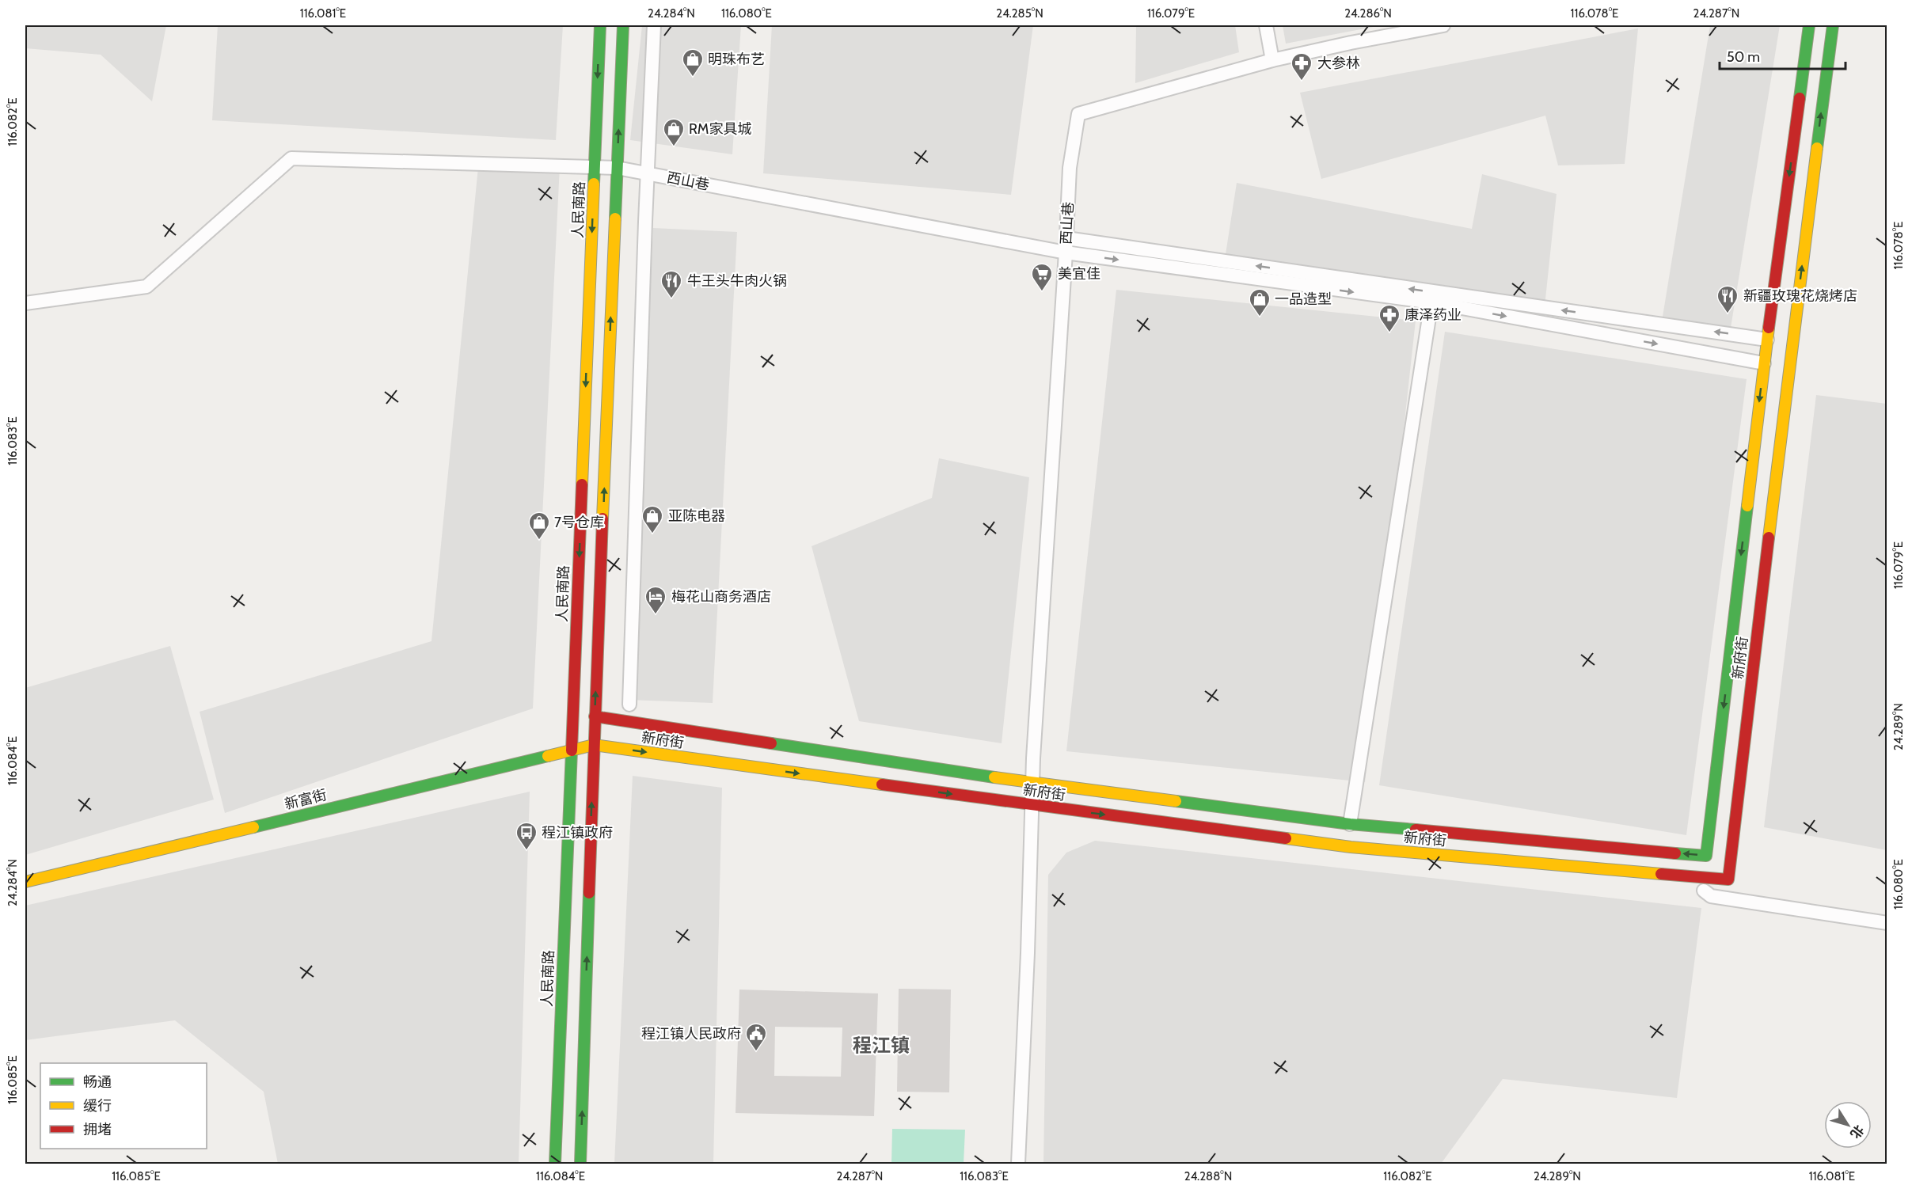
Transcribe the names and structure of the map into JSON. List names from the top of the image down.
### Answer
{
  "streets": {
    "street": [
      "西山巷",
      "人民南路",
      "新府街",
      "新富街"
    ]
  },
  "crossings": [
    ["西山巷", "人民南路"],
    ["人民南路", "新富街"],
    ["新府街", "新富街"]
  ],
  "districts": ["程江镇"],
  "places": {
    "shop": [
      "明珠布艺",
      "RM家具城",
      "一品造型",
      "亚陈电器",
      "7号仓库"
    ],
    "pharmacy": ["大参林", "康泽药业"],
    "supermarket": ["美宜佳"],
    "restaurant": ["牛王头牛肉火锅", "新疆玫瑰花烧烤店"],
    "hotel": ["梅花山商务酒店"],
    "bus stop": ["程江镇政府"],
    "public building": ["程江镇人民政府"]
  },
  "legend": ["畅通", "缓行", "拥堵"],
  "scale_bar": "50 m",
  "north": "bottom right",
  "coordinates": [
    "116.081°E",
    "24.284°N",
    "116.080°E",
    "24.285°N",
    "116.079°E",
    "24.286°N",
    "116.078°E",
    "24.287°N",
    "116.082°E",
    "116.083°E",
    "24.289°N",
    "116.084°E",
    "116.085°E",
    "24.288°N"
  ]
}
